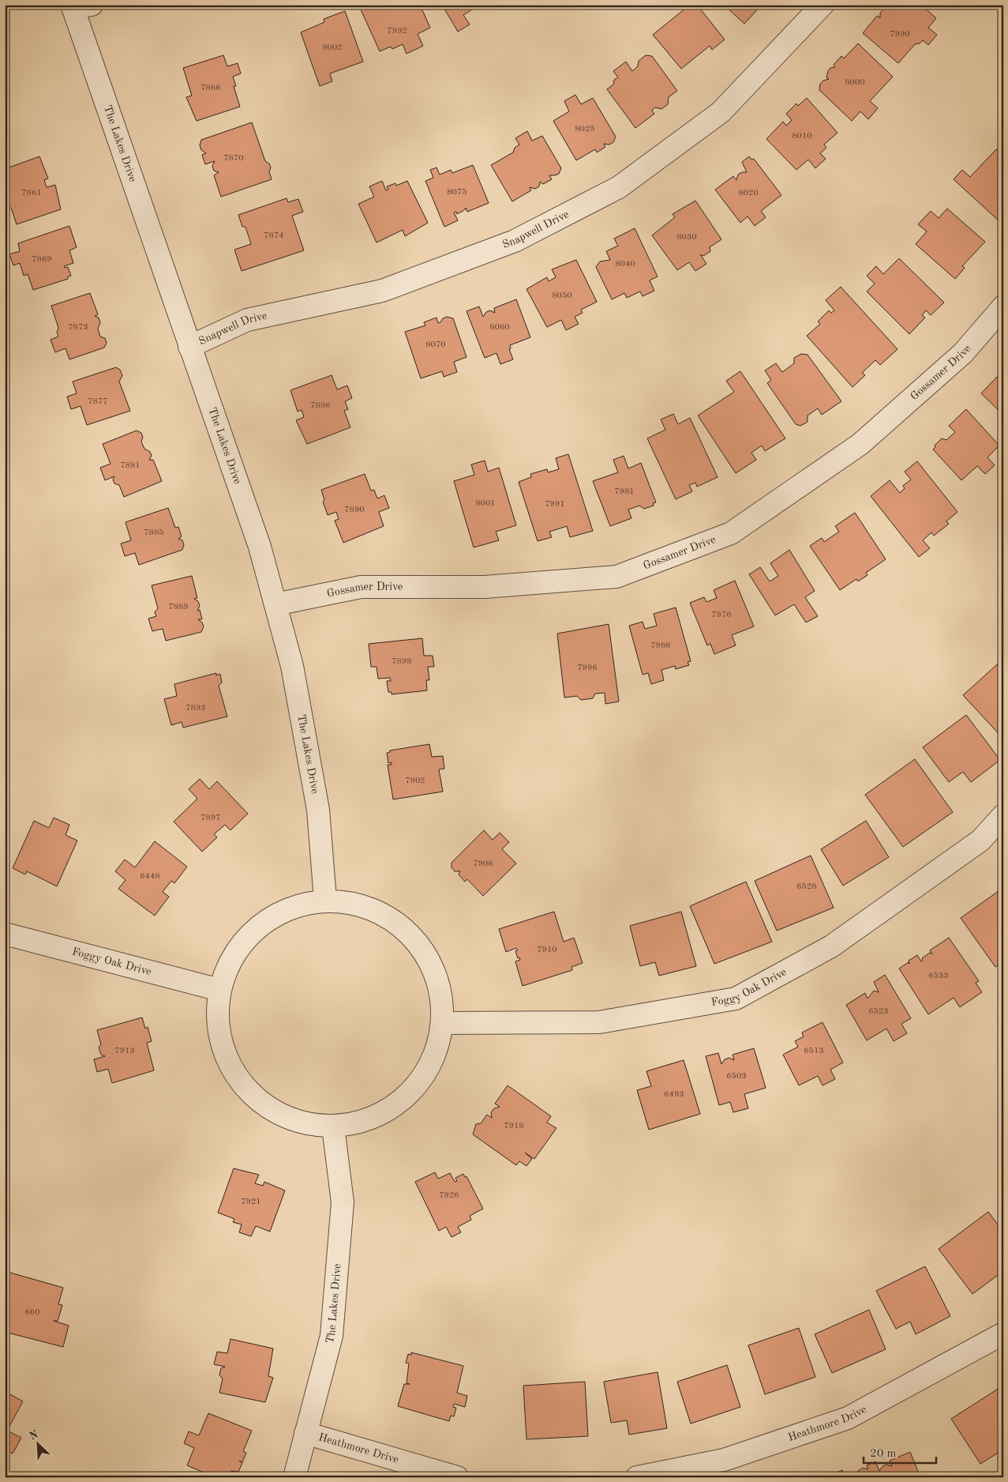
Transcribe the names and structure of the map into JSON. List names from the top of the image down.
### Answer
{
  "streets": {
    "street": [
      "The Lakes Drive",
      "Snapwell Drive",
      "Gossamer Drive",
      "Foggy Oak Drive",
      "Heathmore Drive"
    ]
  },
  "crossings": [
    ["The Lakes Drive", "Snapwell Drive"],
    ["The Lakes Drive", "Gossamer Drive"],
    ["The Lakes Drive", "Heathmore Drive"]
  ],
  "house_numbers": [
    "7992",
    "7990",
    "8002",
    "8000",
    "7866",
    "8025",
    "8010",
    "7870",
    "8075",
    "7861",
    "8020",
    "7874",
    "8030",
    "7869",
    "8040",
    "8050",
    "7873",
    "8060",
    "8070",
    "7877",
    "7886",
    "7881",
    "7981",
    "8001",
    "7991",
    "7890",
    "7885",
    "7889",
    "7976",
    "7986",
    "7898",
    "7996",
    "7893",
    "7902",
    "7897",
    "7906",
    "6448",
    "6528",
    "7910",
    "6533",
    "6523",
    "7913",
    "6513",
    "6503",
    "6493",
    "7918",
    "7926",
    "7921",
    "660"
  ],
  "scale_bar": "20 m",
  "north": "top left"
}
